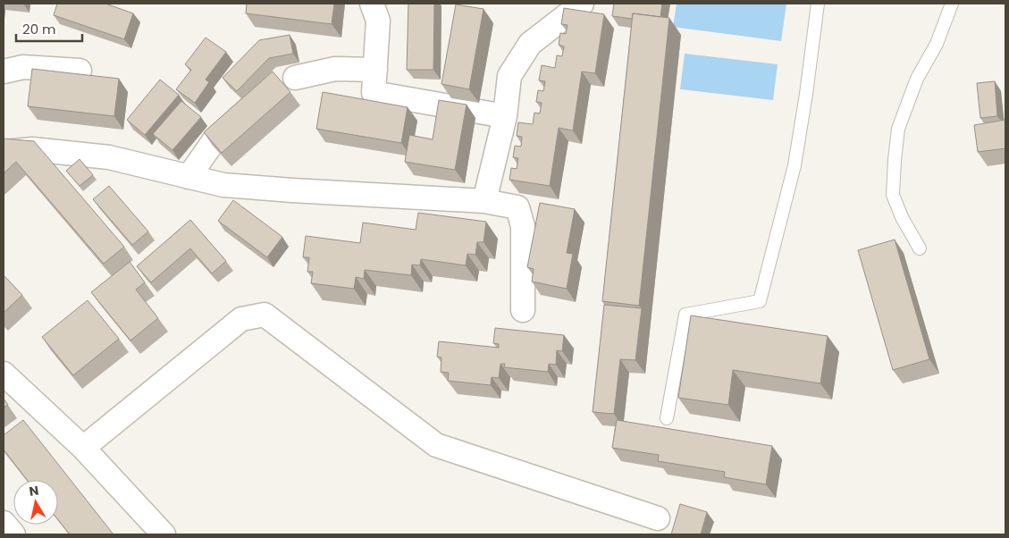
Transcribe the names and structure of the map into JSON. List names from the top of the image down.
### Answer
{
  "scale_bar": "20 m",
  "north": "top"
}
